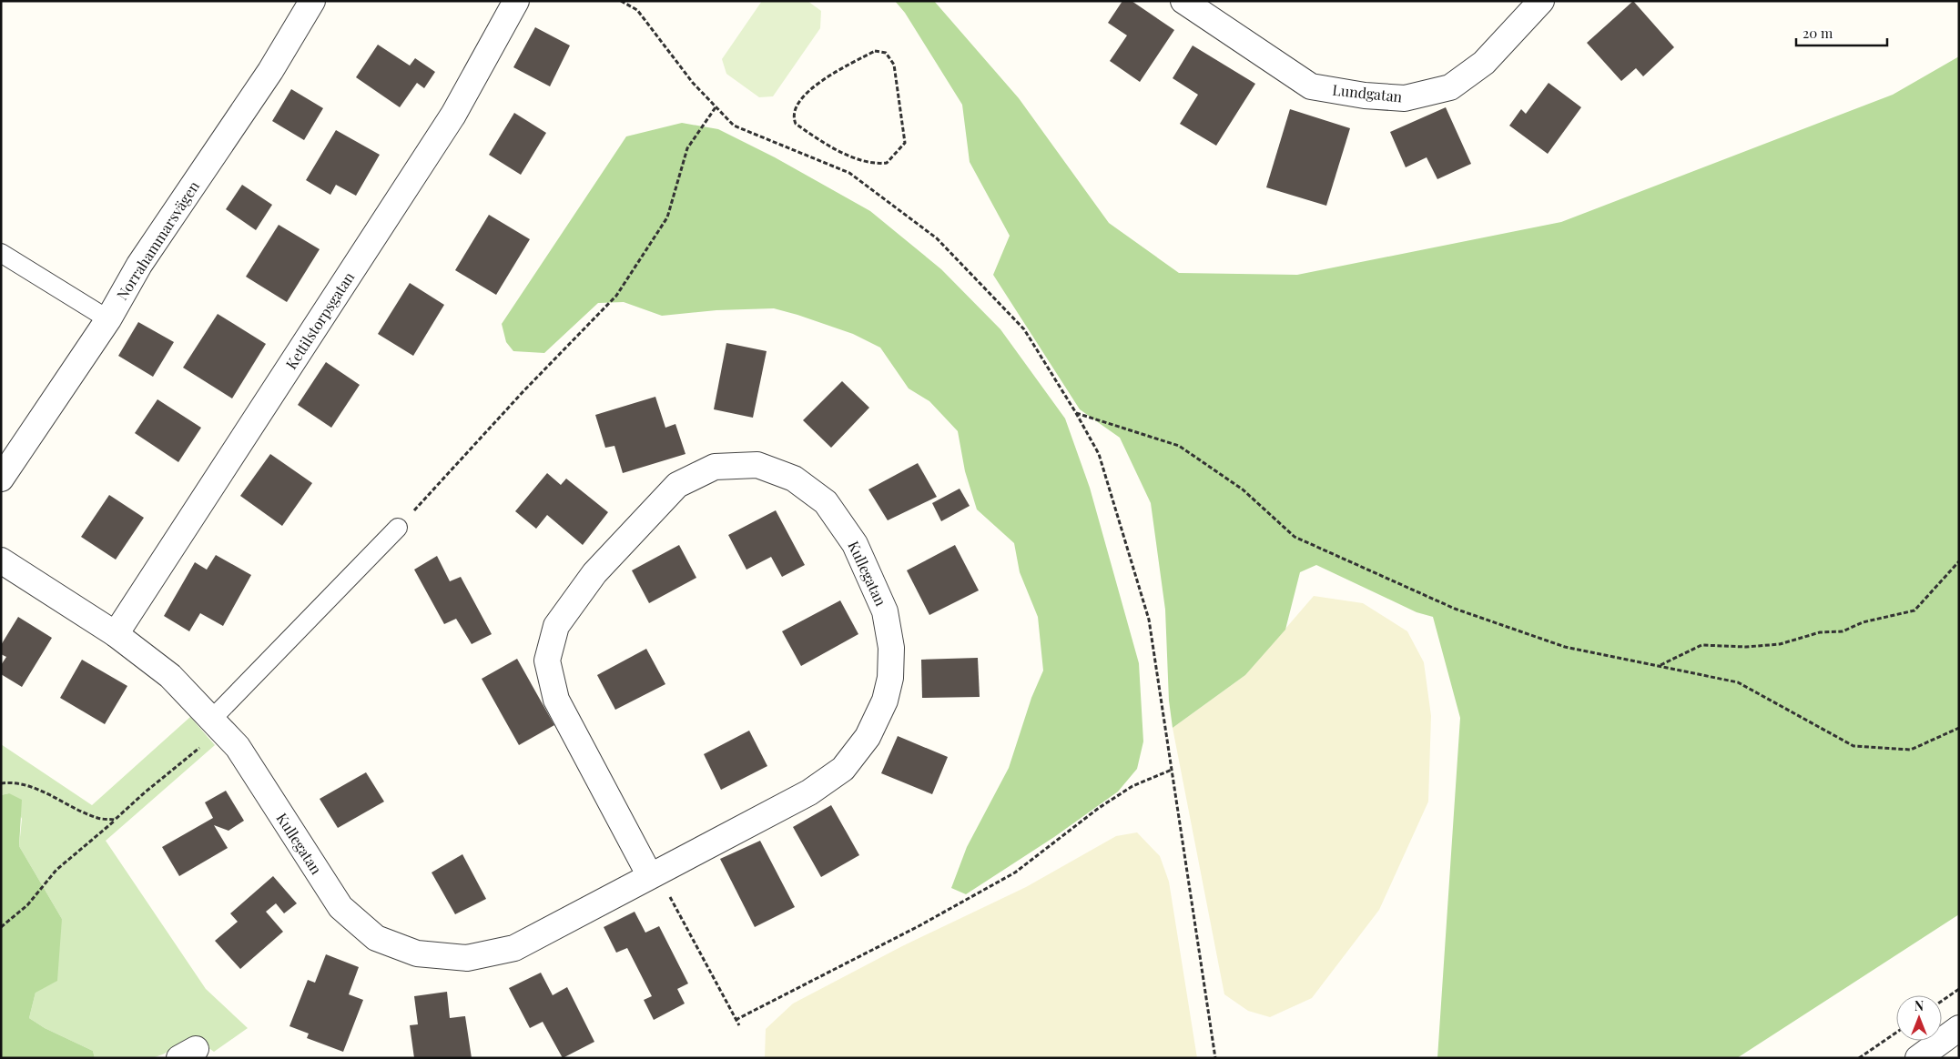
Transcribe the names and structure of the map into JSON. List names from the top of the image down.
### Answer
{
  "streets": {
    "street": [
      "Lundgatan",
      "Norrahammarsvägen",
      "Kettilstorpsgatan",
      "Kullegatan"
    ]
  },
  "crossings": [
    ["Kettilstorpsgatan", "Kullegatan"]
  ],
  "scale_bar": "20 m",
  "north": "top"
}
